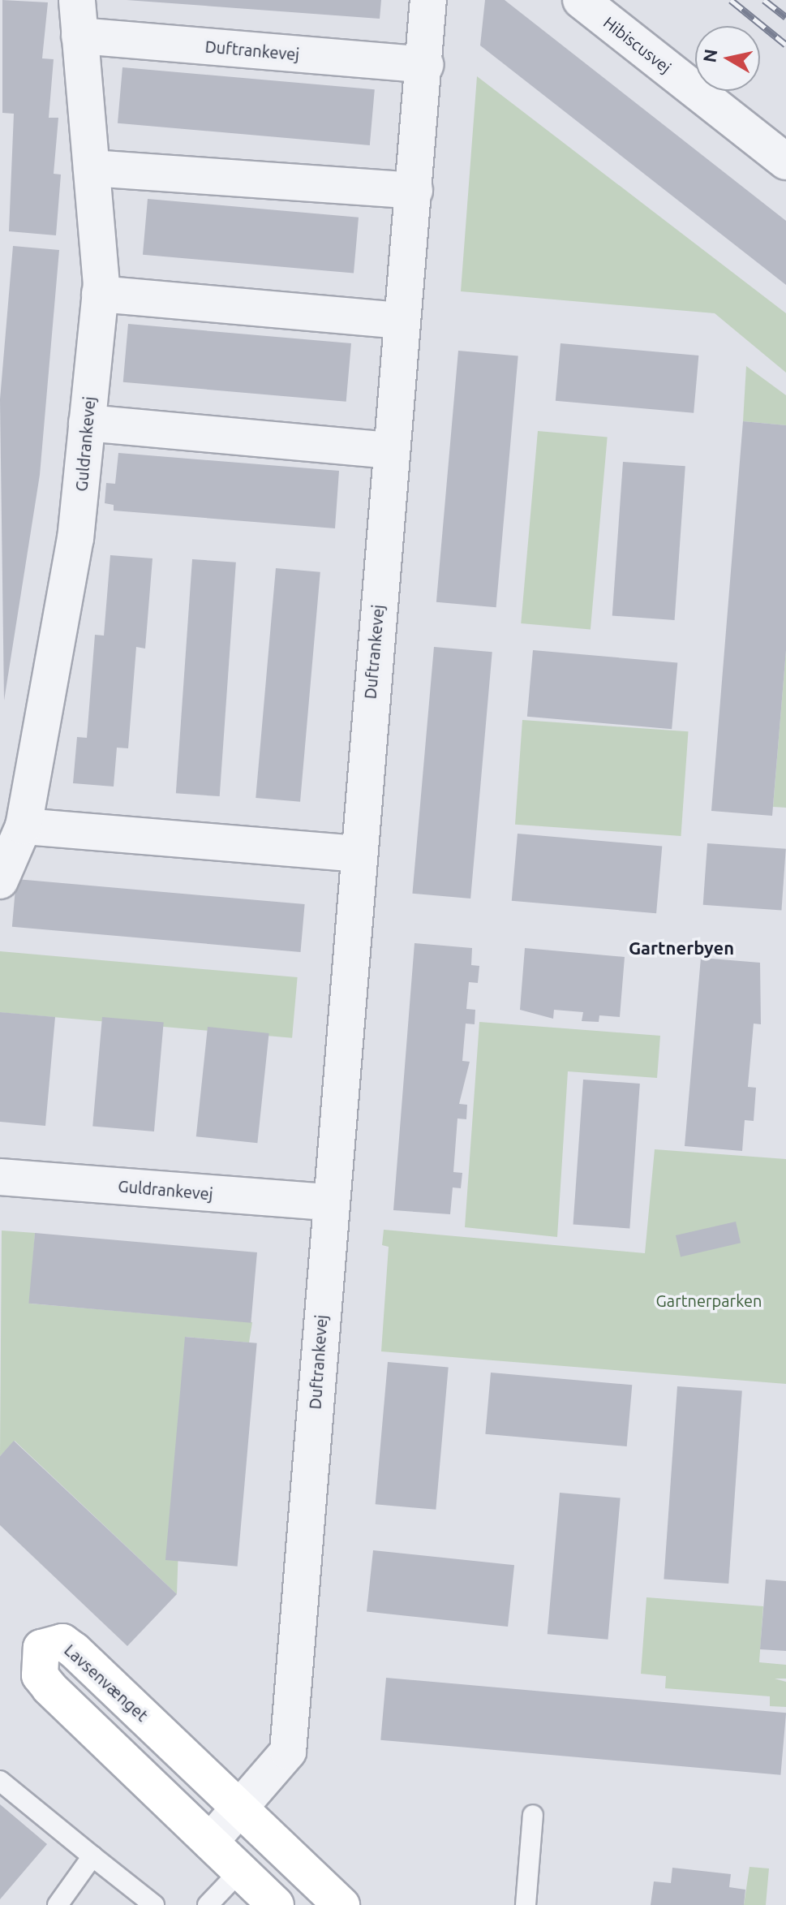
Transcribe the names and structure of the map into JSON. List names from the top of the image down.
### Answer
{
  "streets": {
    "street": [
      "Hibiscusvej",
      "Duftrankevej",
      "Guldrankevej",
      "Lavsenvænget"
    ]
  },
  "crossings": [
    ["Duftrankevej", "Guldrankevej"],
    ["Duftrankevej", "Lavsenvænget"]
  ],
  "districts": ["Gartnerbyen"],
  "parks": ["Gartnerparken"],
  "north": "left"
}
